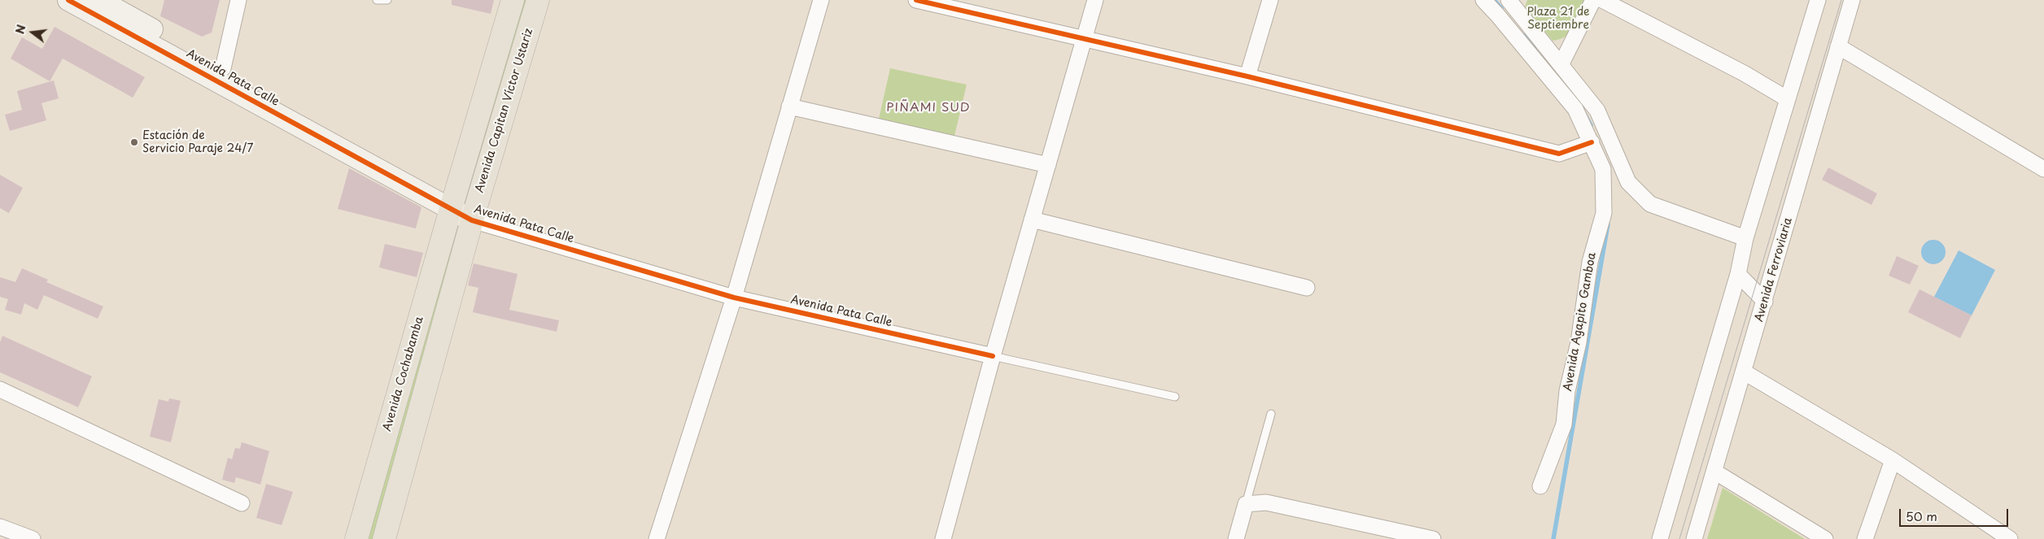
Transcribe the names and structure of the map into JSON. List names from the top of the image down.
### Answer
{
  "streets": {
    "main road": ["Avenida Capitan Víctor Ustariz", "Avenida Cochabamba"],
    "street": ["Avenida Pata Calle", "Avenida Ferroviaria", "Avenida Agapito Gamboa"]
  },
  "crossings": [
    ["Avenida Pata Calle", "Avenida Capitan Víctor Ustariz"],
    ["Avenida Pata Calle", "Avenida Cochabamba"],
    ["Avenida Capitan Víctor Ustariz", "Avenida Cochabamba"]
  ],
  "districts": ["PIÑAMI SUD"],
  "parks": ["Plaza 21 de Septiembre"],
  "places": ["Estación de Servicio Paraje 24/7"],
  "scale_bar": "50 m",
  "north": "left"
}
